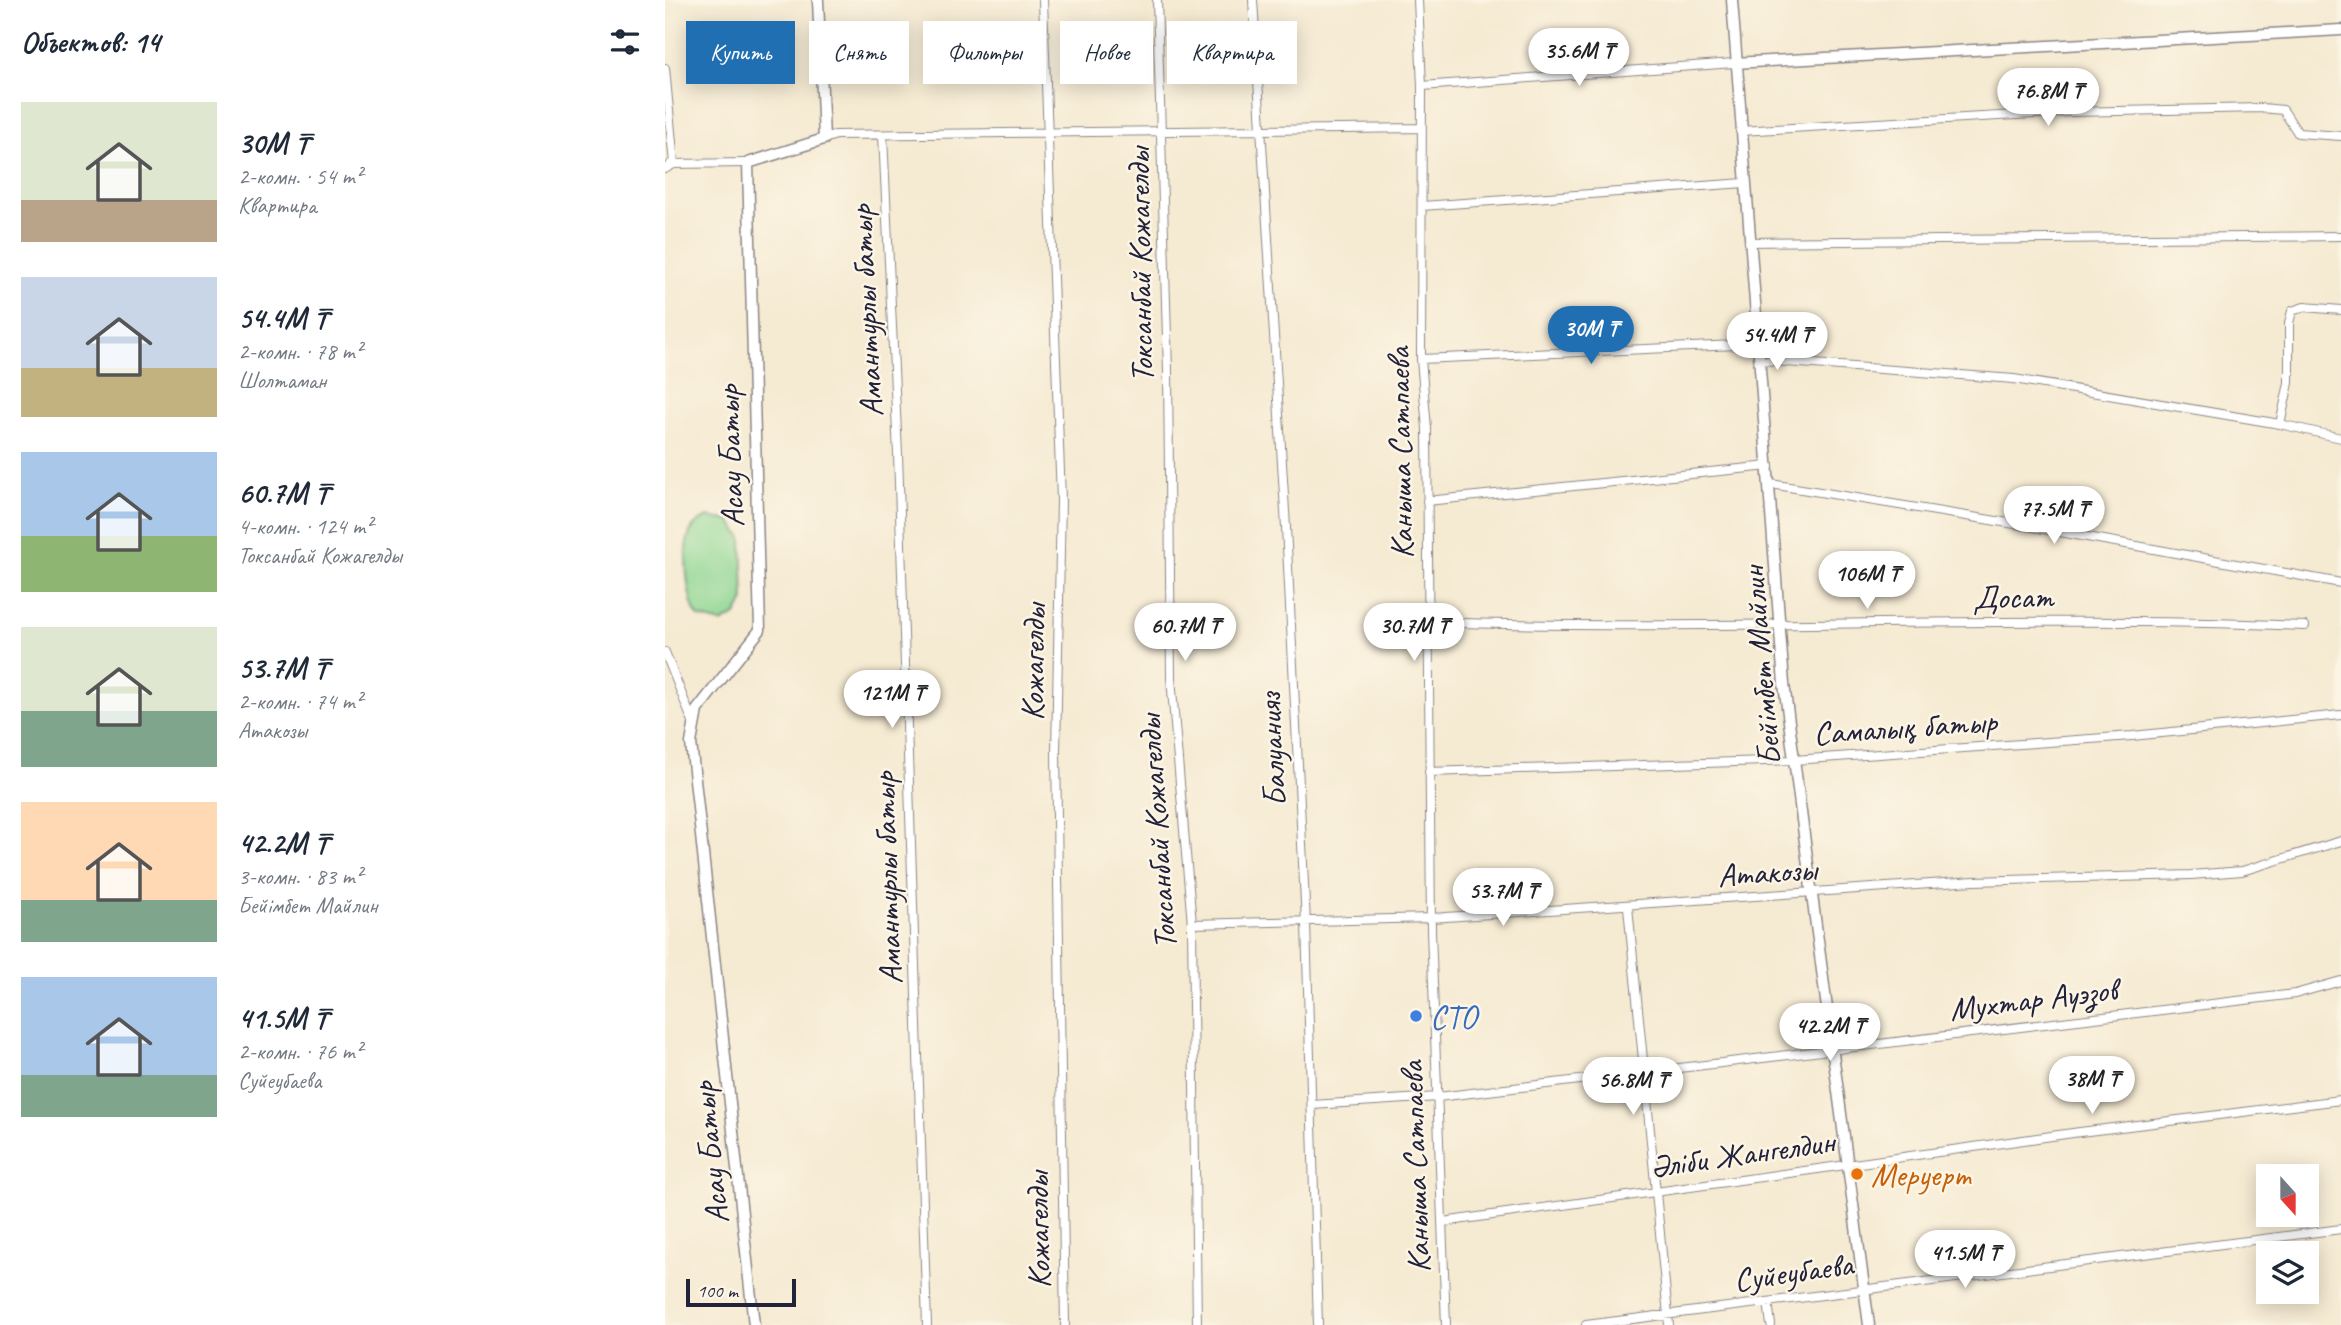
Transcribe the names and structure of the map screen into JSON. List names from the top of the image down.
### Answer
{
  "streets": {
    "street": [
      "Токсанбай Кожагелды",
      "Амантурлы батыр",
      "Каныша Сатпаева",
      "Асау Батыр",
      "Досат",
      "Кожагелды",
      "Бейімбет Майлин",
      "Самалық батыр",
      "Балуанияз",
      "Атакозы",
      "Мухтар Ауэзов",
      "Әліби Жангелдин",
      "Суйеубаева"
    ]
  },
  "crossings": [
    ["Токсанбай Кожагелды", "Атакозы"],
    ["Каныша Сатпаева", "Досат"],
    ["Каныша Сатпаева", "Самалық батыр"],
    ["Каныша Сатпаева", "Атакозы"],
    ["Каныша Сатпаева", "Мухтар Ауэзов"],
    ["Каныша Сатпаева", "Әліби Жангелдин"],
    ["Досат", "Бейімбет Майлин"],
    ["Бейімбет Майлин", "Самалық батыр"],
    ["Бейімбет Майлин", "Атакозы"],
    ["Бейімбет Майлин", "Мухтар Ауэзов"],
    ["Бейімбет Майлин", "Әліби Жангелдин"],
    ["Бейімбет Майлин", "Суйеубаева"],
    ["Балуанияз", "Атакозы"],
    ["Балуанияз", "Мухтар Ауэзов"]
  ],
  "places": ["CTO", "Меруерт"],
  "scale_bar": "100 m",
  "north": "bottom",
  "page": {
    "heading": "Объектов: 14",
    "chip": [
      "Купить",
      "Снять",
      "Фильтры",
      "Новое",
      "Квартира"
    ],
    "price": [
      "35.6M ₸",
      "76.8M ₸",
      "30M ₸",
      "54.4M ₸",
      "77.5M ₸",
      "106M ₸",
      "60.7M ₸",
      "30.7M ₸",
      "121M ₸",
      "53.7M ₸",
      "42.2M ₸",
      "38M ₸",
      "56.8M ₸",
      "41.5M ₸"
    ],
    "list": [
      {
        "name": "30M ₸",
        "note": "2-комн. · 54 m² · Квартира"
      },
      {
        "name": "54.4M ₸",
        "note": "2-комн. · 78 m² · Шолтаман"
      },
      {
        "name": "60.7M ₸",
        "note": "4-комн. · 124 m² · Токсанбай Кожагелды"
      },
      {
        "name": "53.7M ₸",
        "note": "2-комн. · 74 m² · Атакозы"
      },
      {
        "name": "42.2M ₸",
        "note": "3-комн. · 83 m² · Бейімбет Майлин"
      },
      {
        "name": "41.5M ₸",
        "note": "2-комн. · 76 m² · Суйеубаева"
      }
    ],
    "scale": "100 m"
  }
}
